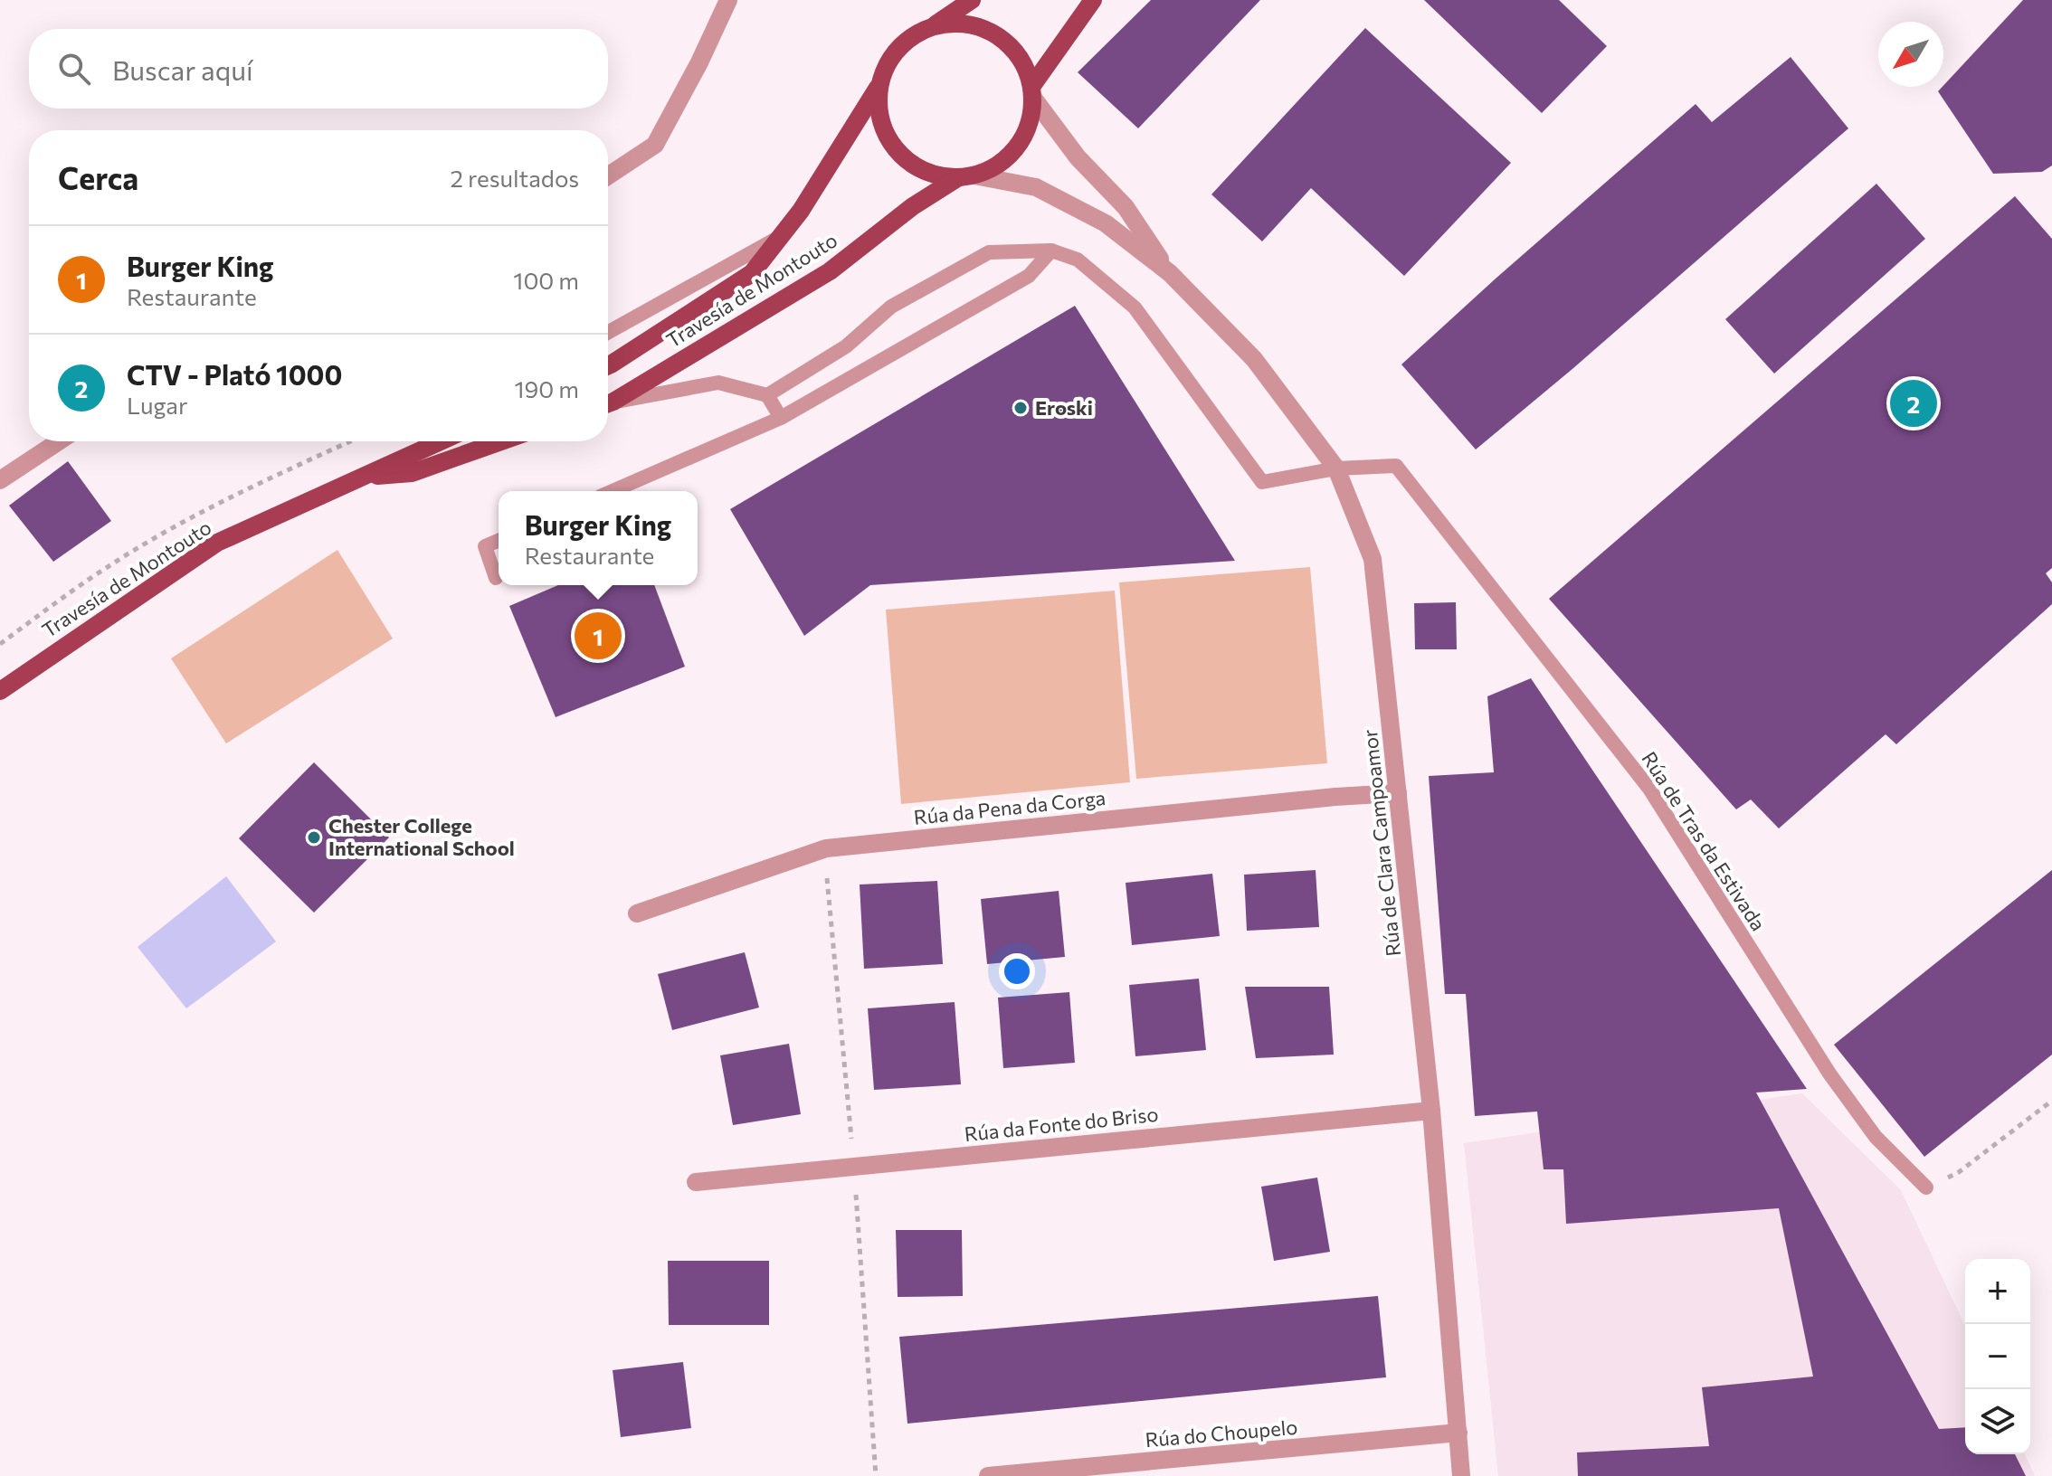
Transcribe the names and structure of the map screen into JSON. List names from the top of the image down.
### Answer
{
  "streets": {
    "main road": ["Travesía de Montouto"],
    "street": [
      "Rúa da Pena da Corga",
      "Rúa de Clara Campoamor",
      "Rúa da Fonte do Briso",
      "Rúa do Choupelo"
    ],
    "lane": ["Rúa de Tras da Estivada"]
  },
  "crossings": [
    ["Rúa da Pena da Corga", "Rúa de Clara Campoamor"],
    ["Rúa de Tras da Estivada", "Rúa de Clara Campoamor"],
    ["Rúa de Clara Campoamor", "Rúa da Fonte do Briso"],
    ["Rúa de Clara Campoamor", "Rúa do Choupelo"]
  ],
  "places": ["Eroski", "Chester College International School"],
  "north": "bottom left",
  "page": {
    "search": "Buscar aquí",
    "heading": ["Cerca", "2 resultados"],
    "list": [
      {
        "mark": "1",
        "name": "Burger King",
        "note": "Restaurante",
        "value": "100 m"
      },
      {
        "mark": "2",
        "name": "CTV - Plató 1000",
        "note": "Lugar",
        "value": "190 m"
      }
    ],
    "pins": ["2", "1"],
    "popup": ["Burger King", "Restaurante"],
    "map_buttons": ["+", "−"]
  }
}
